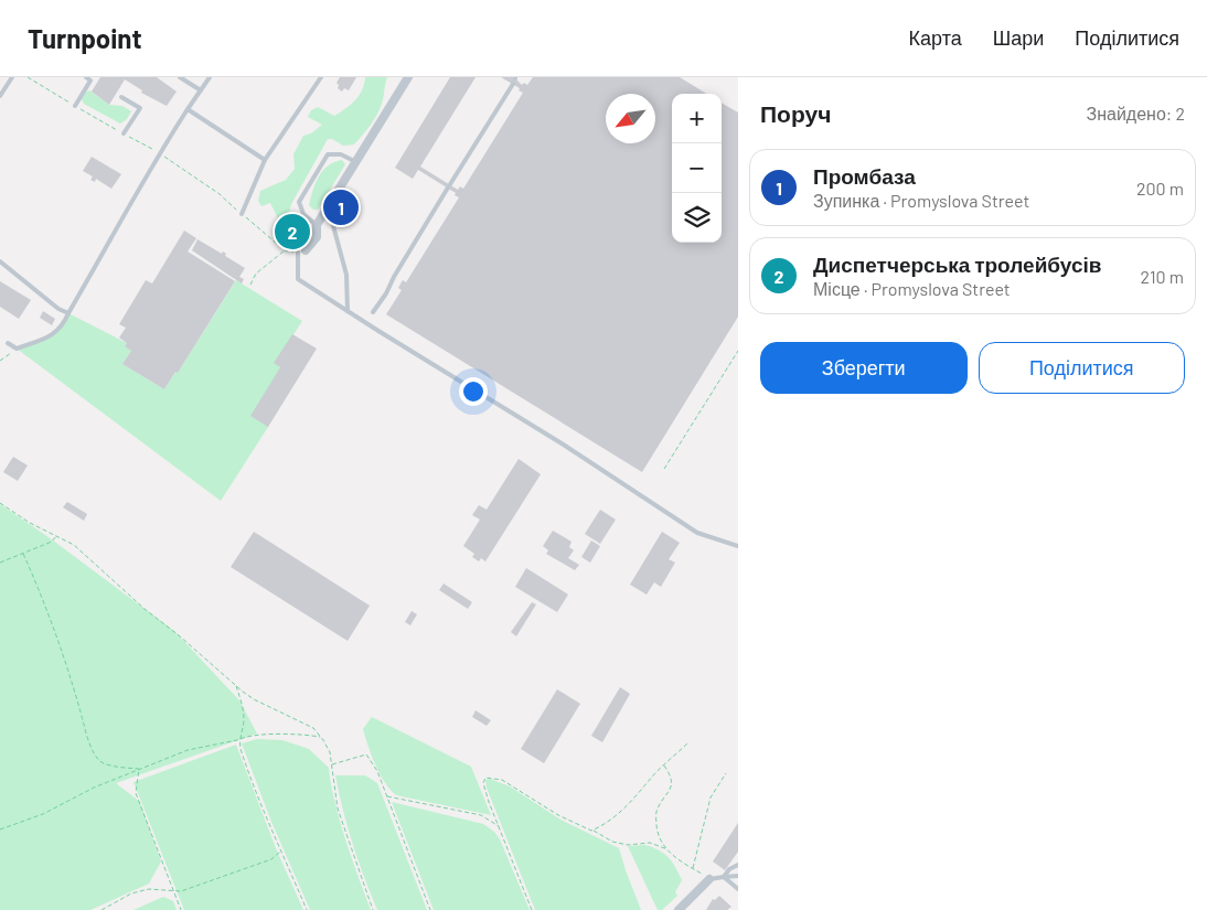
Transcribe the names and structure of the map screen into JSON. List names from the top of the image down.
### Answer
{
  "north": "bottom left",
  "page": {
    "header": "Turnpoint",
    "nav": ["Карта", "Шари", "Поділитися"],
    "heading": ["Поруч", "Знайдено: 2"],
    "map_buttons": ["+", "−"],
    "list": [
      {
        "mark": "1",
        "name": "Промбаза",
        "note": "Зупинка · Promyslova Street",
        "value": "200 m"
      },
      {
        "mark": "2",
        "name": "Диспетчерська тролейбусів",
        "note": "Місце · Promyslova Street",
        "value": "210 m"
      }
    ],
    "pins": ["1", "2"],
    "buttons": ["Зберегти", "Поділитися"]
  }
}
